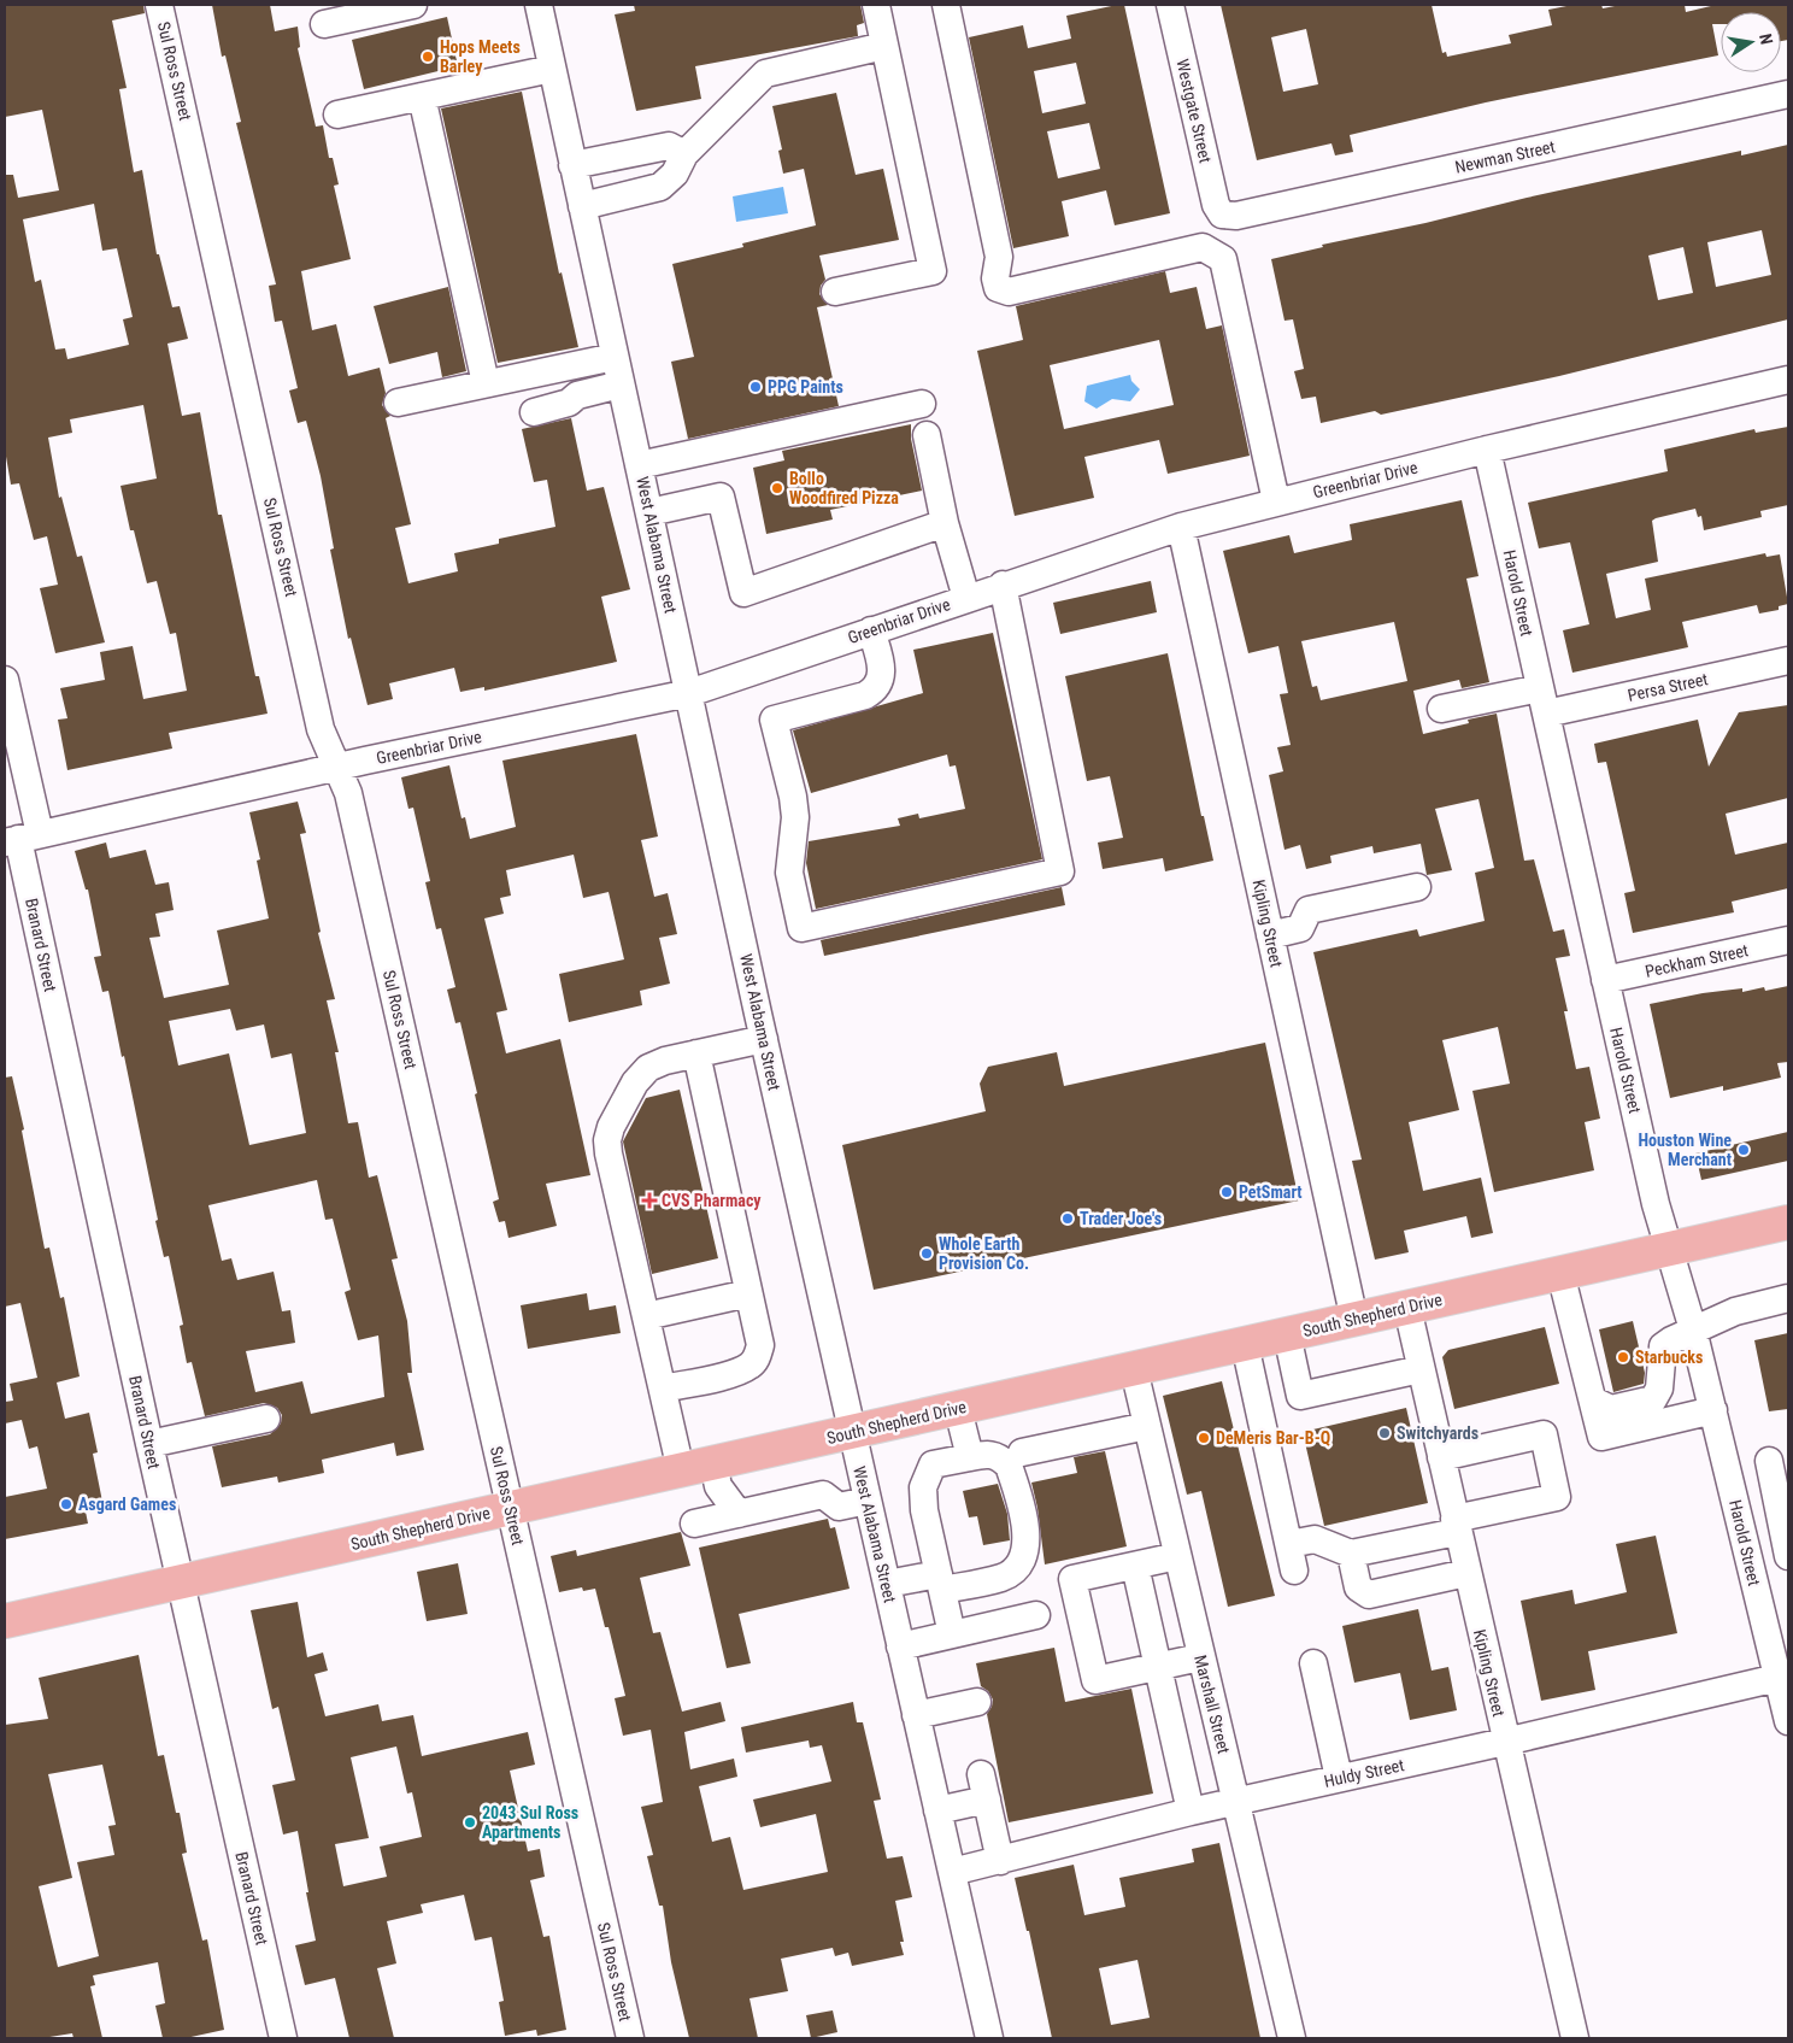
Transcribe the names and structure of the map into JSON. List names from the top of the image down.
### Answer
{
  "streets": {
    "main road": ["South Shepherd Drive"],
    "street": [
      "Sul Ross Street",
      "Westgate Street",
      "Newman Street",
      "Greenbriar Drive",
      "West Alabama Street",
      "Harold Street",
      "Persa Street",
      "Kipling Street",
      "Branard Street",
      "Peckham Street",
      "Marshall Street",
      "Huldy Street"
    ]
  },
  "crossings": [
    ["Sul Ross Street", "Greenbriar Drive"],
    ["Sul Ross Street", "South Shepherd Drive"],
    ["Westgate Street", "Newman Street"],
    ["Greenbriar Drive", "West Alabama Street"],
    ["Greenbriar Drive", "Harold Street"],
    ["Greenbriar Drive", "Kipling Street"],
    ["Greenbriar Drive", "Branard Street"],
    ["West Alabama Street", "South Shepherd Drive"],
    ["West Alabama Street", "Huldy Street"],
    ["Harold Street", "Persa Street"],
    ["Harold Street", "Peckham Street"],
    ["Harold Street", "South Shepherd Drive"],
    ["Harold Street", "Huldy Street"],
    ["Kipling Street", "South Shepherd Drive"],
    ["Kipling Street", "Huldy Street"],
    ["Branard Street", "South Shepherd Drive"],
    ["South Shepherd Drive", "Marshall Street"],
    ["Marshall Street", "Huldy Street"]
  ],
  "places": {
    "other": [
      "Hops Meets Barley",
      "PPG Paints",
      "Bollo Woodfired Pizza",
      "Houston Wine Merchant",
      "PetSmart",
      "Trader Joe's",
      "Whole Earth Provision Co.",
      "Starbucks",
      "Switchyards",
      "DeMeris Bar-B-Q",
      "Asgard Games",
      "2043 Sul Ross Apartments"
    ],
    "health": ["CVS Pharmacy"]
  },
  "north": "right"
}
